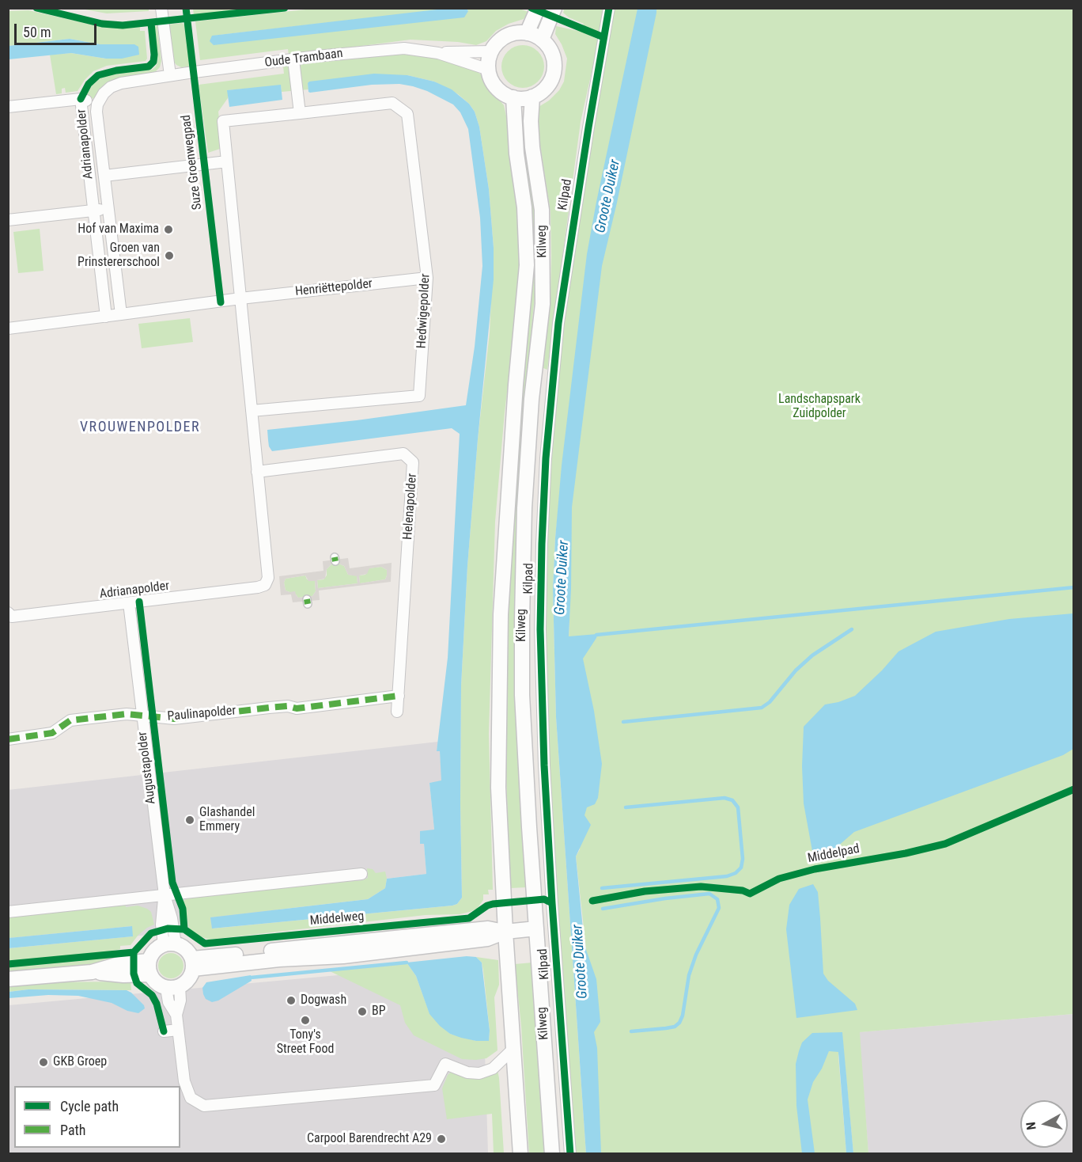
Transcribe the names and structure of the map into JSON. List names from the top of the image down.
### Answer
{
  "streets": {
    "main road": ["Kilweg"],
    "street": [
      "Oude Trambaan",
      "Adrianapolder",
      "Kilpad",
      "Henriëttepolder",
      "Hedwigepolder",
      "Helenapolder",
      "Paulinapolder",
      "Augustapolder"
    ],
    "cycle path": ["Suze Groenwegpad", "Middelpad", "Middelweg"]
  },
  "crossings": [
    ["Oude Trambaan", "Adrianapolder"],
    ["Adrianapolder", "Henriëttepolder"],
    ["Adrianapolder", "Hedwigepolder"],
    ["Adrianapolder", "Helenapolder"],
    ["Adrianapolder", "Augustapolder"],
    ["Henriëttepolder", "Hedwigepolder"],
    ["Helenapolder", "Paulinapolder"],
    ["Paulinapolder", "Augustapolder"]
  ],
  "districts": ["VROUWENPOLDER"],
  "water": ["Groote Duiker"],
  "parks": ["Landschapspark Zuidpolder"],
  "places": [
    "Hof van Maxima",
    "Groen van Prinstererschool",
    "Glashandel Emmery",
    "Dogwash",
    "BP",
    "Tony's Street Food",
    "GKB Groep",
    "Carpool Barendrecht A29"
  ],
  "legend": ["Cycle path", "Path"],
  "scale_bar": "50 m",
  "north": "left"
}
